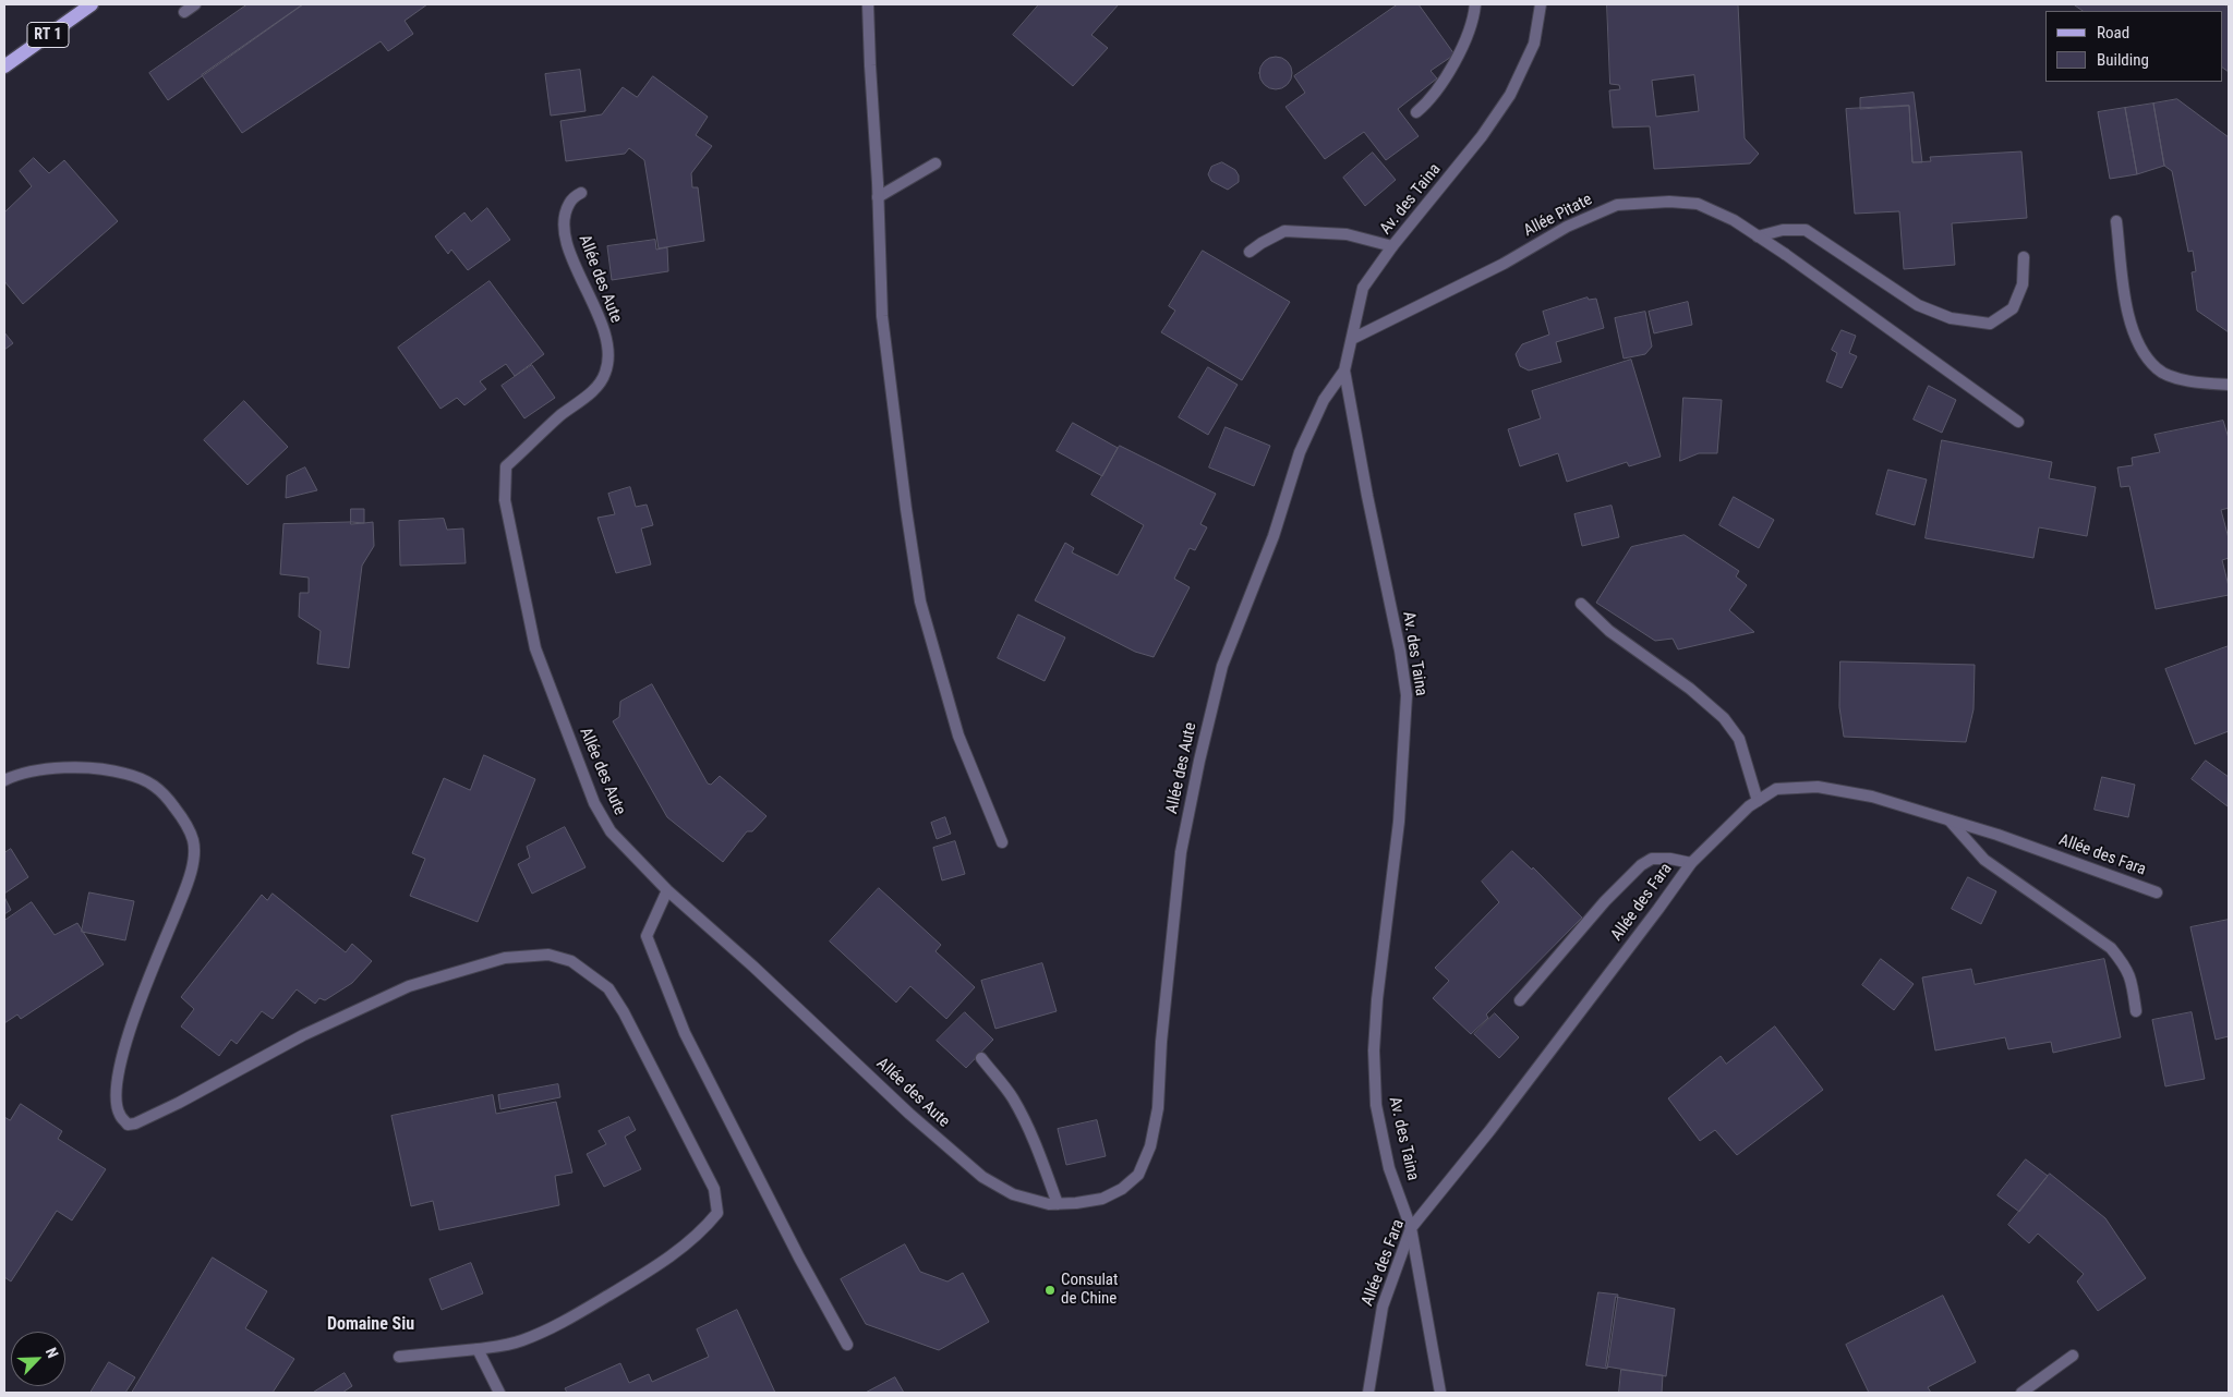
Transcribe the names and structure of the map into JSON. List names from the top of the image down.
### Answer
{
  "streets": {
    "main road": ["RT 1"],
    "street": [
      "Av. des Taina",
      "Allée Pitate",
      "Allée des Aute",
      "Allée des Fara"
    ]
  },
  "crossings": [
    ["Av. des Taina", "Allée Pitate"],
    ["Av. des Taina", "Allée des Aute"],
    ["Av. des Taina", "Allée des Fara"]
  ],
  "districts": ["Domaine Siu"],
  "places": ["Consulat de Chine"],
  "legend": ["Road", "Building"],
  "north": "top right"
}
